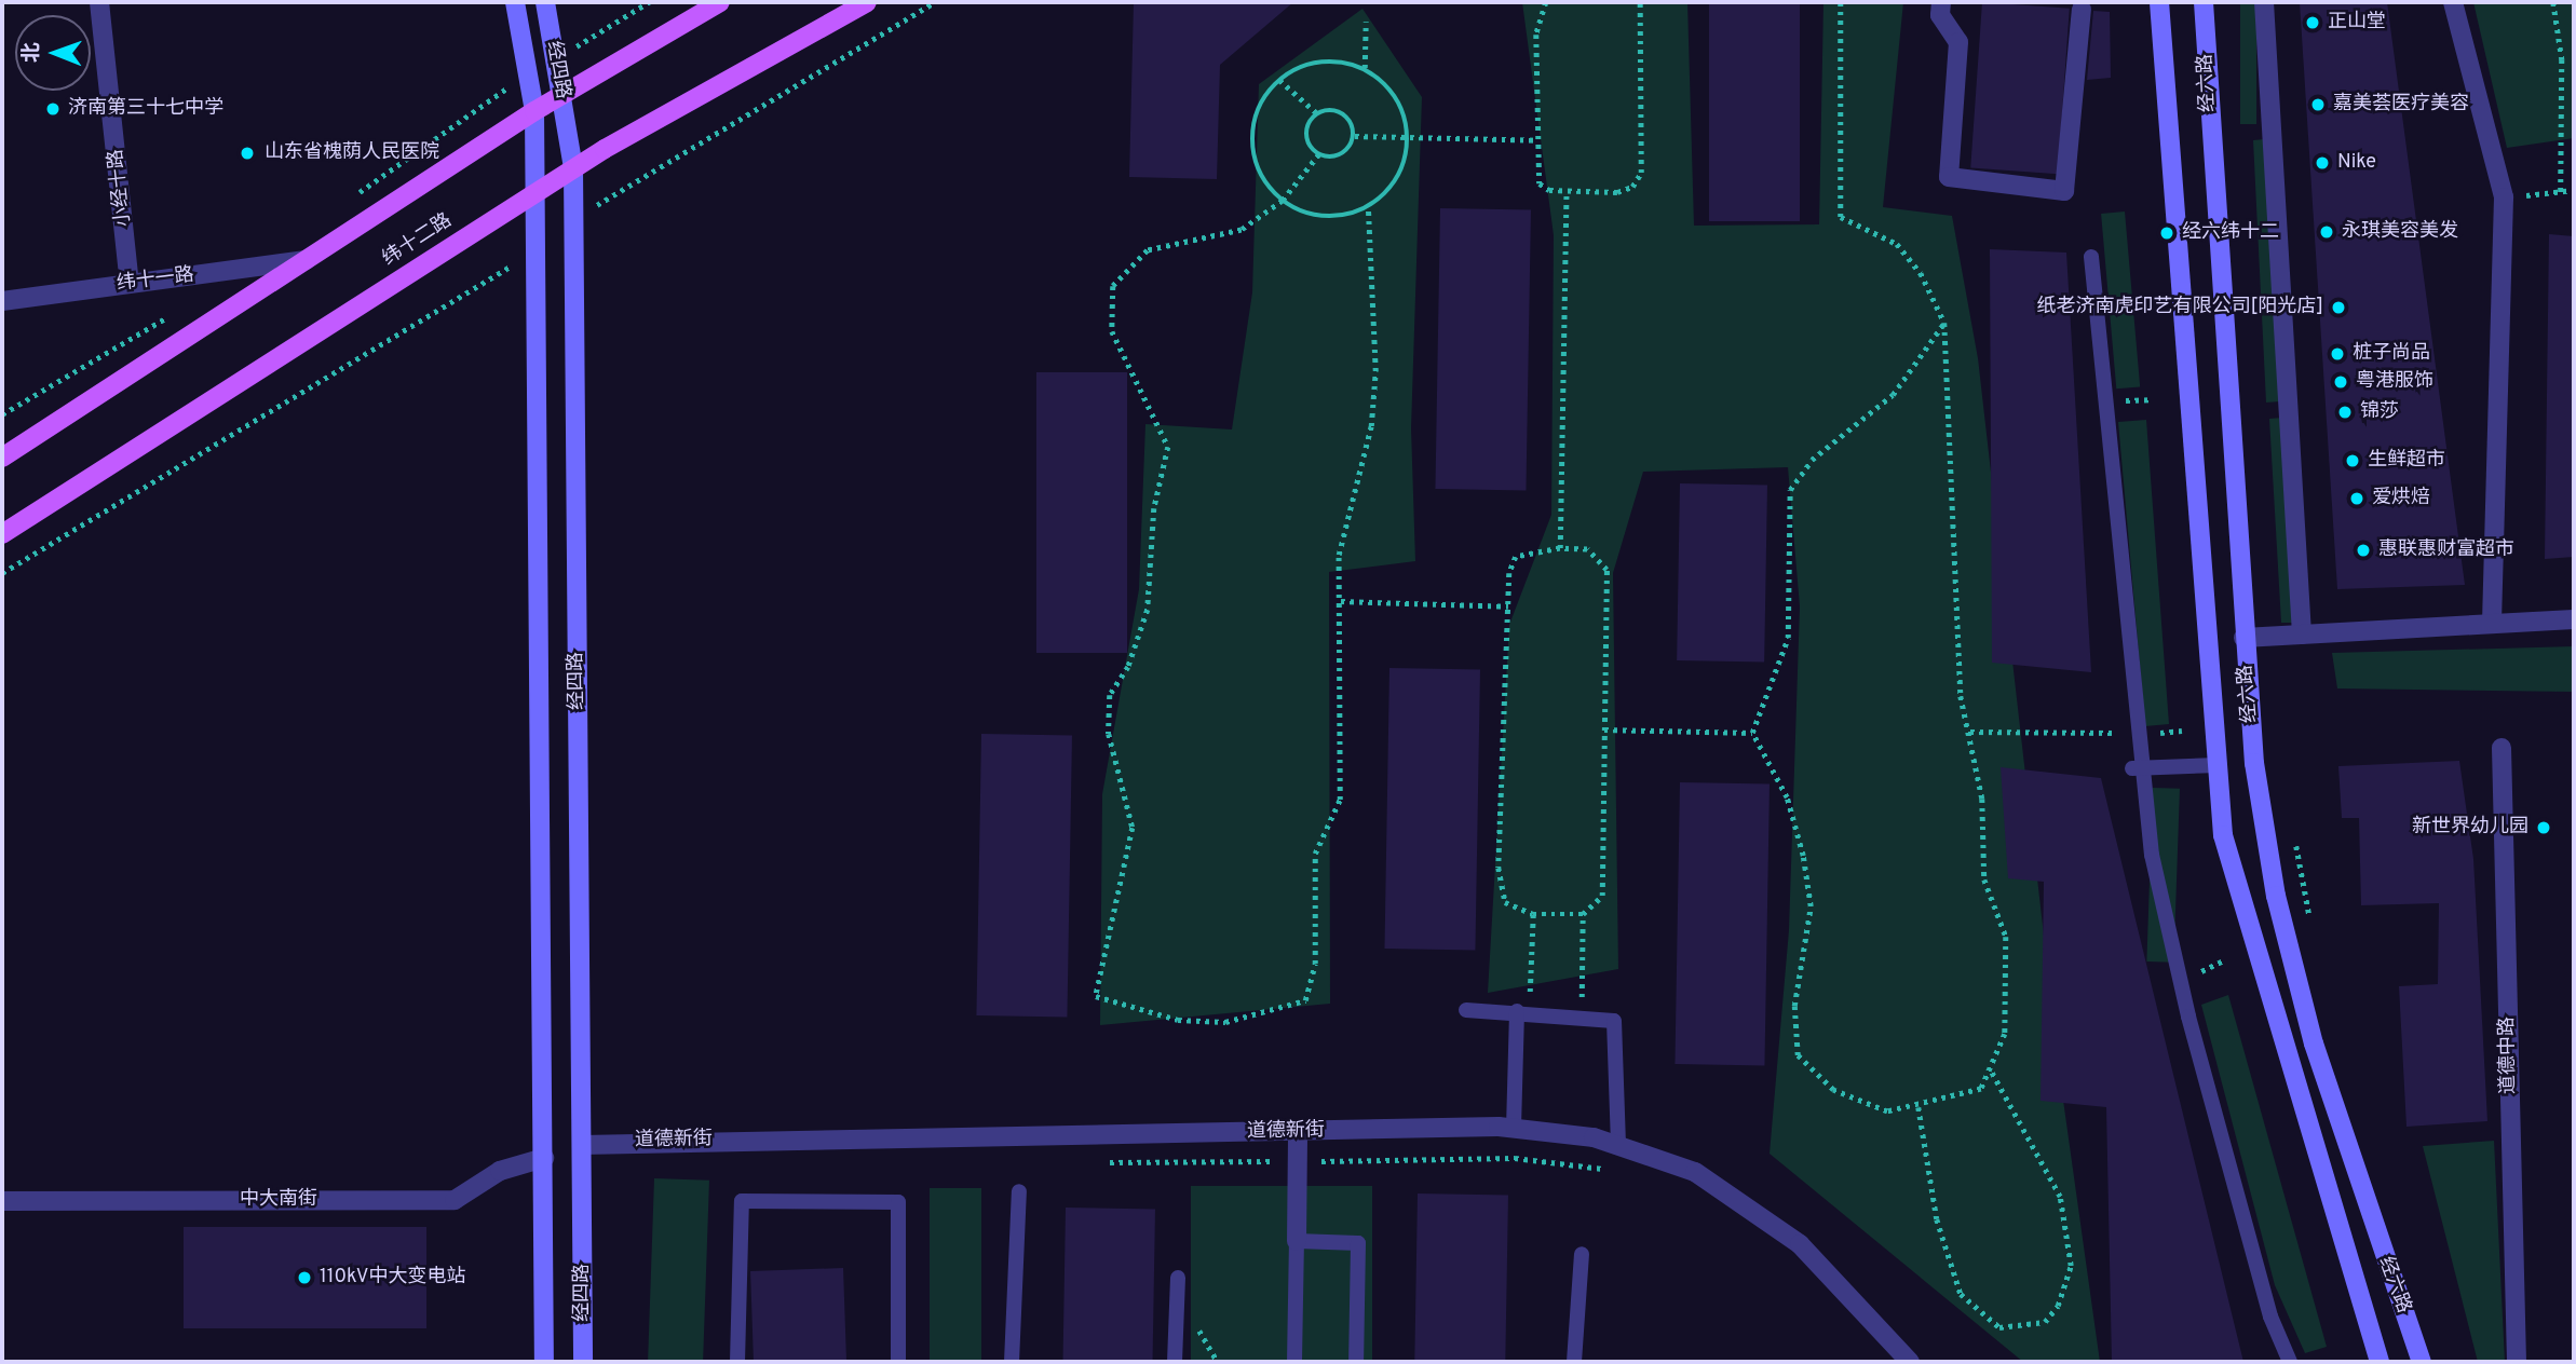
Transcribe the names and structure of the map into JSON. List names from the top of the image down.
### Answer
{
  "streets": {
    "main road": ["经四路", "经六路", "纬十二路"],
    "street": [
      "小经十路",
      "纬十一路",
      "道德中路",
      "道德新街",
      "中大南街"
    ]
  },
  "crossings": [
    ["经四路", "纬十二路"],
    ["经四路", "道德新街"],
    ["经四路", "中大南街"],
    ["小经十路", "纬十一路"]
  ],
  "places": [
    "正山堂",
    "嘉美荟医疗美容",
    "济南第三十七中学",
    "山东省槐荫人民医院",
    "Nike",
    "永琪美容美发",
    "经六纬十二",
    "纸老济南虎印艺有限公司[阳光店]",
    "桩子尚品",
    "粤港服饰",
    "锦莎",
    "生鲜超市",
    "爱烘焙",
    "惠联惠财富超市",
    "新世界幼儿园",
    "110kV中大变电站"
  ],
  "north": "left"
}
